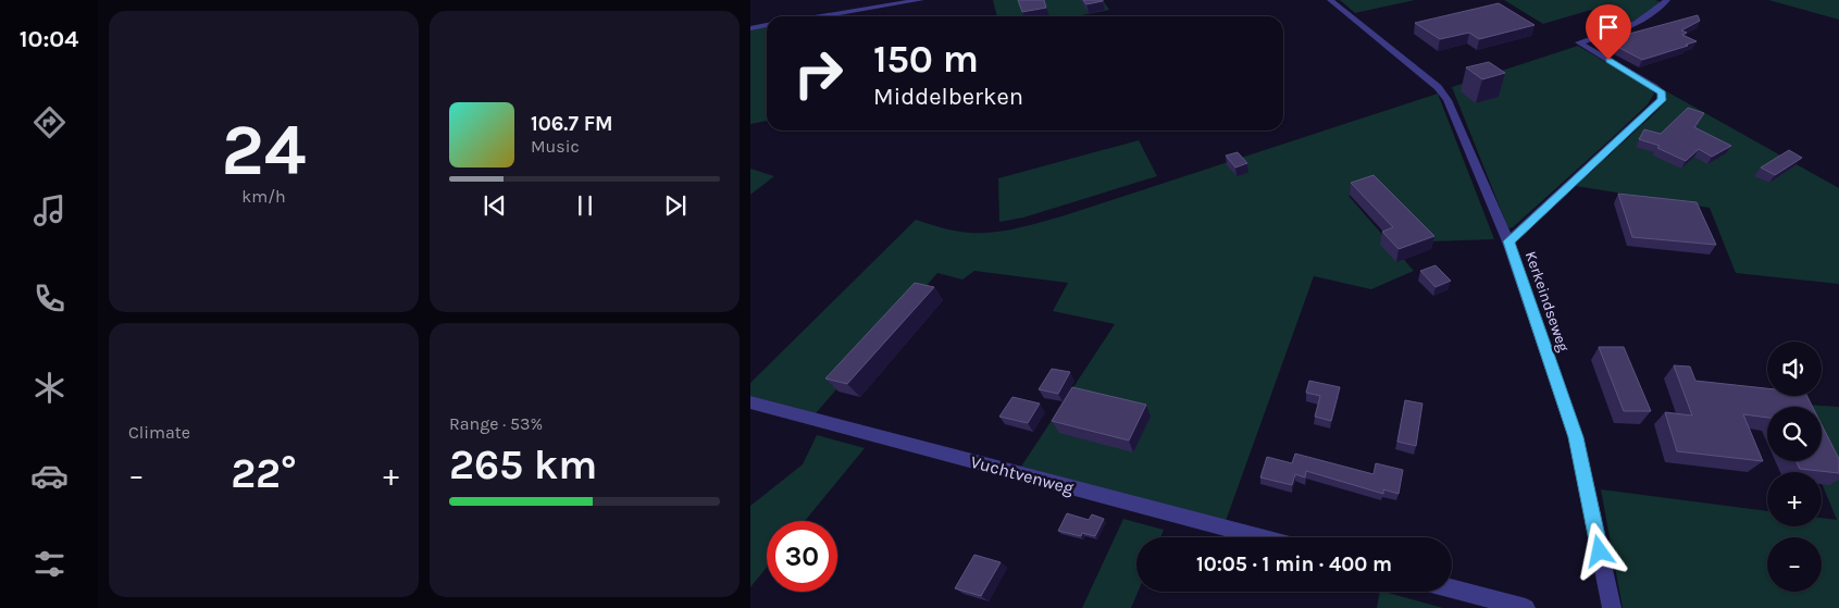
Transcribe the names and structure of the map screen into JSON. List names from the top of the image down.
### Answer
{
  "streets": {
    "street": ["Kerkeindseweg", "Vuchtvenweg"]
  },
  "page": {
    "tabs": "10:04",
    "tile": [
      ["24", "km/h"],
      "Climate",
      ["Range · 53%", "265 km"]
    ],
    "turn": ["150 m", "Middelberken"],
    "song": ["106.7 FM", "Music"],
    "map_buttons": ["+", "−"],
    "heat": ["−", "22°", "+"],
    "limit": "30",
    "trip": "10:05 · 1 min · 400 m"
  }
}
